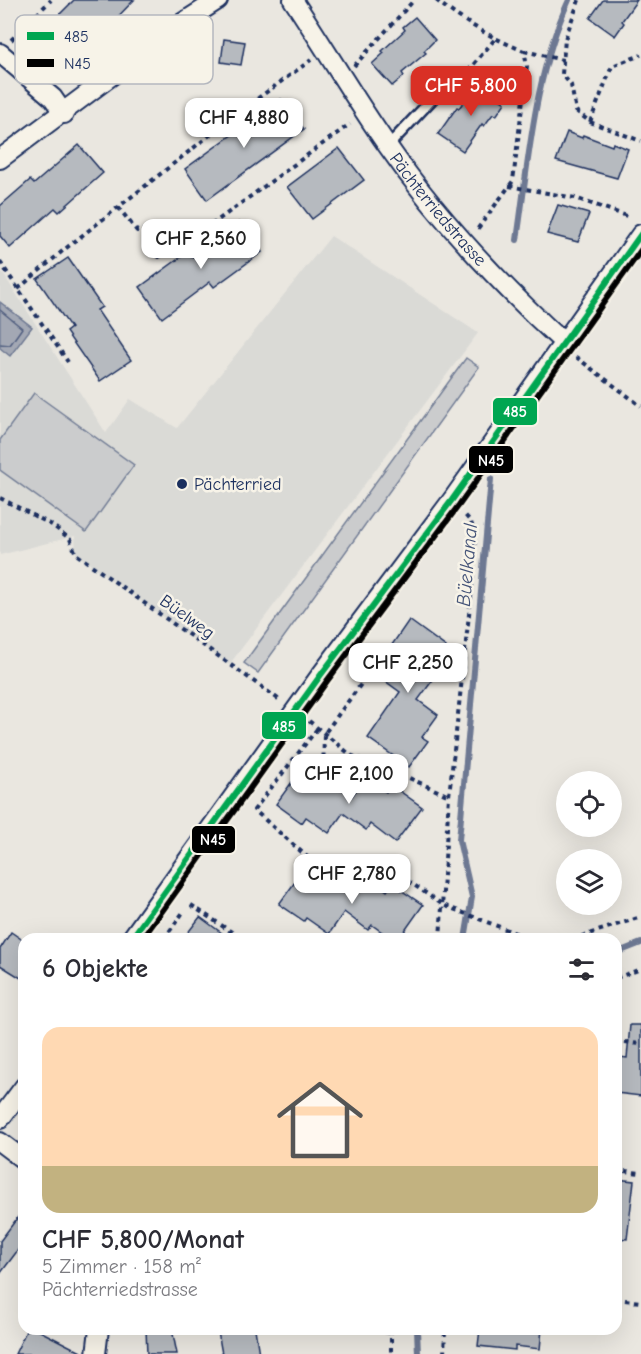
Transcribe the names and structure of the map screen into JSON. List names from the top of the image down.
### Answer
{
  "streets": {
    "street": ["Pächterriedstrasse"],
    "path": ["Büelweg"]
  },
  "water": ["Büelkanal"],
  "places": ["Pächterried"],
  "lines": ["transit line 485", "transit line N45"],
  "legend": ["485", "N45"],
  "page": {
    "price": [
      "CHF 5,800",
      "CHF 4,880",
      "CHF 2,560",
      "CHF 2,250",
      "CHF 2,100",
      "CHF 2,780"
    ],
    "heading": "6 Objekte",
    "list": [
      {
        "name": "CHF 5,800/Monat",
        "note": "5 Zimmer · 158 m² · Pächterriedstrasse"
      }
    ]
  }
}
